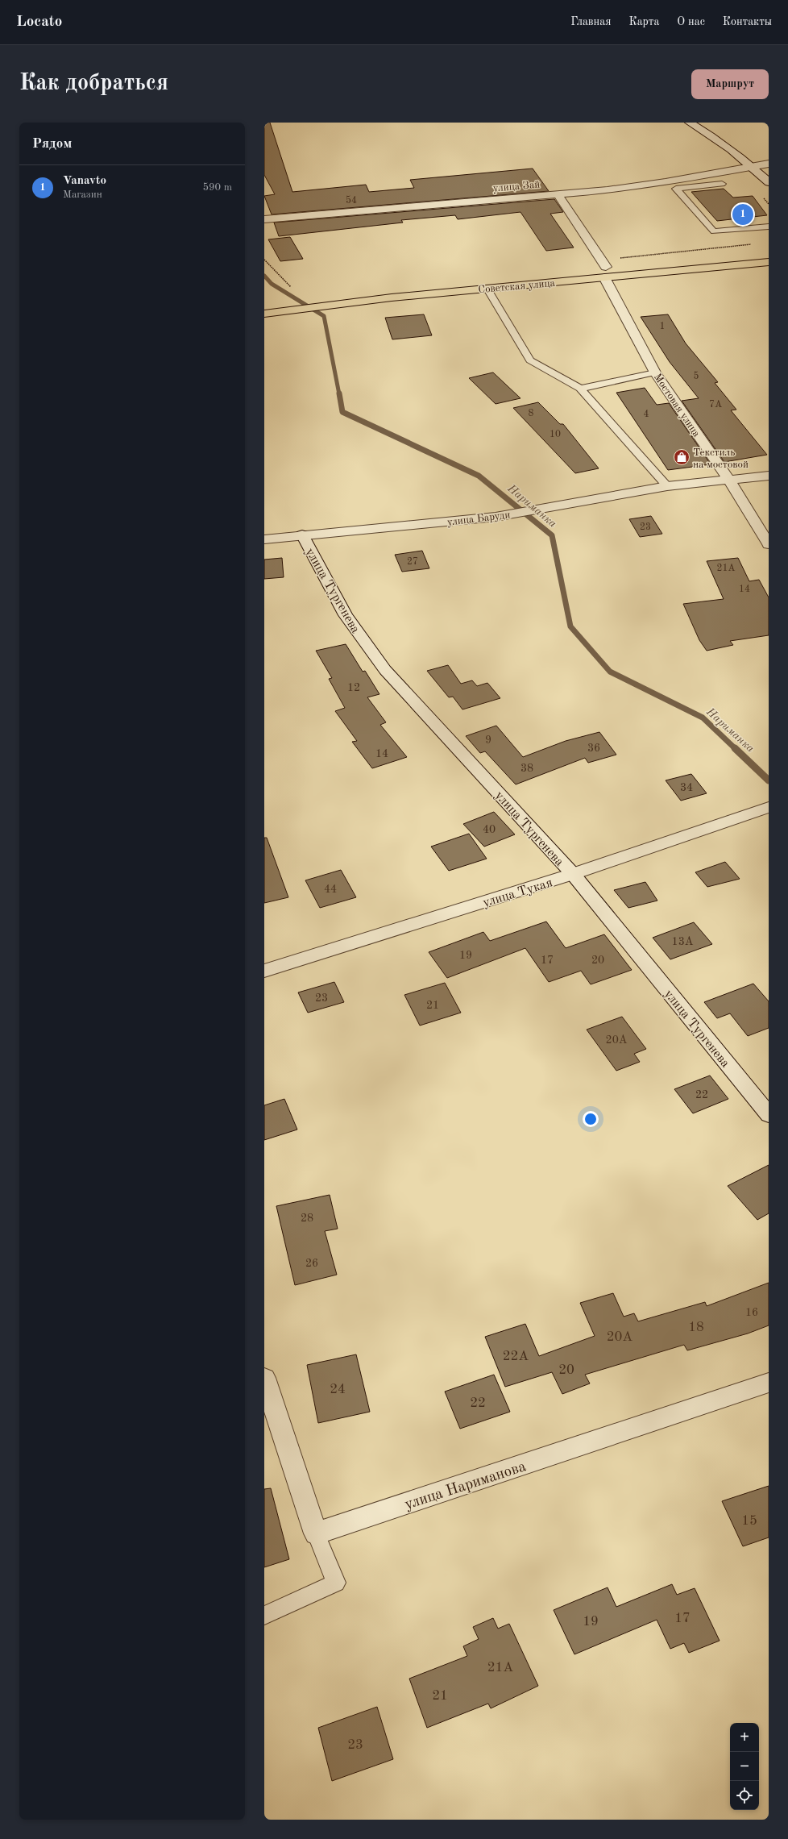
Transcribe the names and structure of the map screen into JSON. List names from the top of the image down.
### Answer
{
  "streets": {
    "main road": ["Советская улица"],
    "street": [
      "улица Зай",
      "Мостовая улица",
      "улица Баруди",
      "улица Тургенева",
      "улица Тукая",
      "улица Нариманова"
    ]
  },
  "crossings": [
    ["улица Зай", "Мостовая улица"],
    ["Советская улица", "Мостовая улица"],
    ["Мостовая улица", "улица Баруди"],
    ["улица Баруди", "улица Тургенева"],
    ["улица Тургенева", "улица Тукая"]
  ],
  "water": ["Нариманка"],
  "places": {
    "shop": ["Текстиль на мостовой"]
  },
  "house_numbers": [
    "54",
    "1",
    "5",
    "7А",
    "8",
    "4",
    "10",
    "23",
    "27",
    "21А",
    "14",
    "12",
    "9",
    "36",
    "14",
    "38",
    "34",
    "40",
    "44",
    "13А",
    "19",
    "17",
    "20",
    "23",
    "21",
    "20А",
    "22",
    "28",
    "26",
    "16",
    "18",
    "20А",
    "22А",
    "20",
    "24",
    "22",
    "15",
    "17",
    "19",
    "21А",
    "21",
    "23"
  ],
  "page": {
    "header": "Locato",
    "nav": [
      "Главная",
      "Карта",
      "О нас",
      "Контакты"
    ],
    "buttons": "Маршрут",
    "title": "Как добраться",
    "heading": "Рядом",
    "list": [
      {
        "mark": "1",
        "name": "Vanavto",
        "note": "Магазин",
        "value": "590 m"
      }
    ],
    "pins": "1",
    "map_buttons": ["+", "−"]
  }
}
